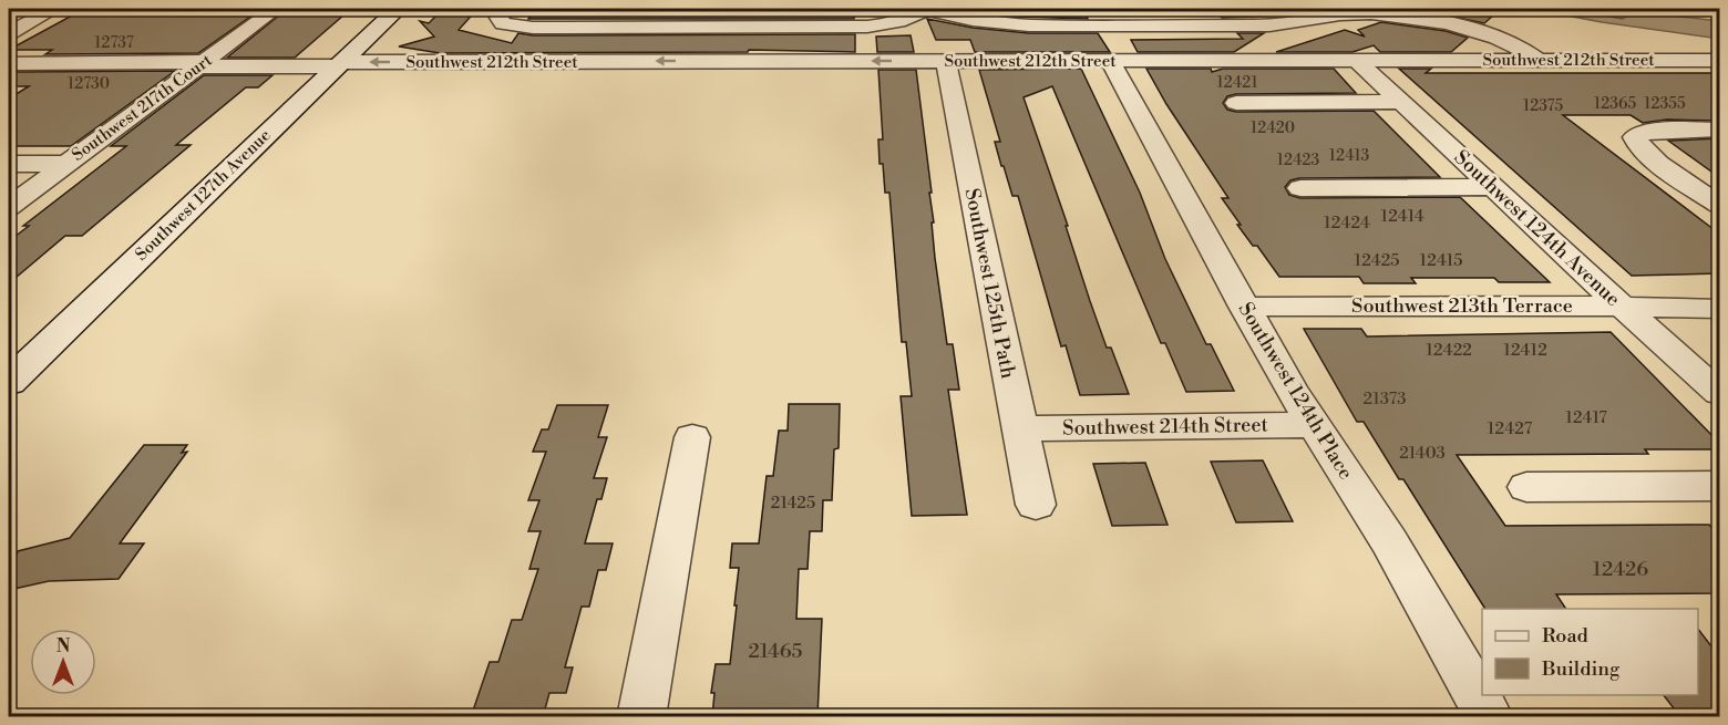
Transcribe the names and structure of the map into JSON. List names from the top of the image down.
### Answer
{
  "streets": {
    "street": [
      "Southwest 212th Street",
      "Southwest 217th Court",
      "Southwest 127th Avenue",
      "Southwest 124th Avenue",
      "Southwest 125th Path",
      "Southwest 213th Terrace",
      "Southwest 124th Place",
      "Southwest 214th Street"
    ]
  },
  "crossings": [
    ["Southwest 212th Street", "Southwest 217th Court"],
    ["Southwest 212th Street", "Southwest 127th Avenue"],
    ["Southwest 212th Street", "Southwest 124th Avenue"],
    ["Southwest 212th Street", "Southwest 125th Path"],
    ["Southwest 212th Street", "Southwest 124th Place"],
    ["Southwest 124th Avenue", "Southwest 213th Terrace"],
    ["Southwest 125th Path", "Southwest 214th Street"],
    ["Southwest 213th Terrace", "Southwest 124th Place"],
    ["Southwest 124th Place", "Southwest 214th Street"]
  ],
  "house_numbers": [
    "12737",
    "12421",
    "12730",
    "12365",
    "12355",
    "12375",
    "12420",
    "12413",
    "12423",
    "12414",
    "12424",
    "12425",
    "12415",
    "12422",
    "12412",
    "21373",
    "12417",
    "12427",
    "21403",
    "21425",
    "12426",
    "21465"
  ],
  "legend": ["Road", "Building"],
  "north": "top"
}
